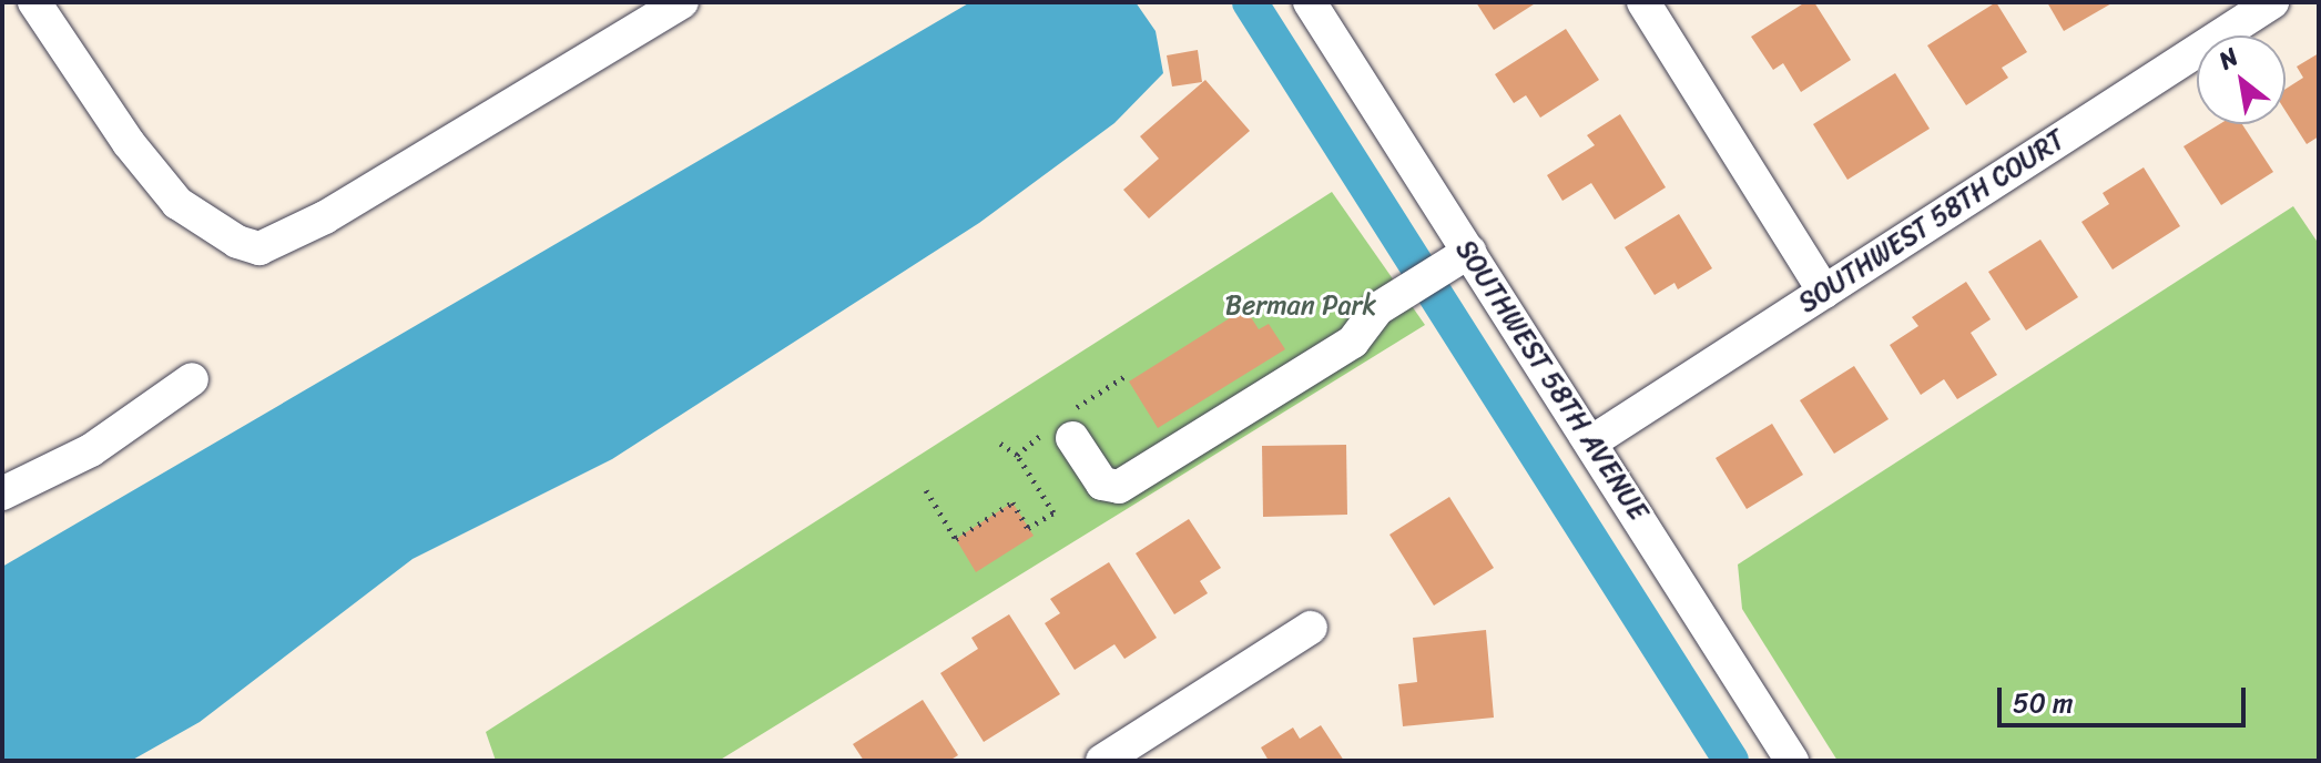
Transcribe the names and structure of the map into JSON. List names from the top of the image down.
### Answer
{
  "streets": {
    "street": ["SOUTHWEST 58TH COURT", "SOUTHWEST 58TH AVENUE"]
  },
  "crossings": [
    ["SOUTHWEST 58TH COURT", "SOUTHWEST 58TH AVENUE"]
  ],
  "parks": ["Berman Park"],
  "scale_bar": "50 m",
  "north": "top left"
}
